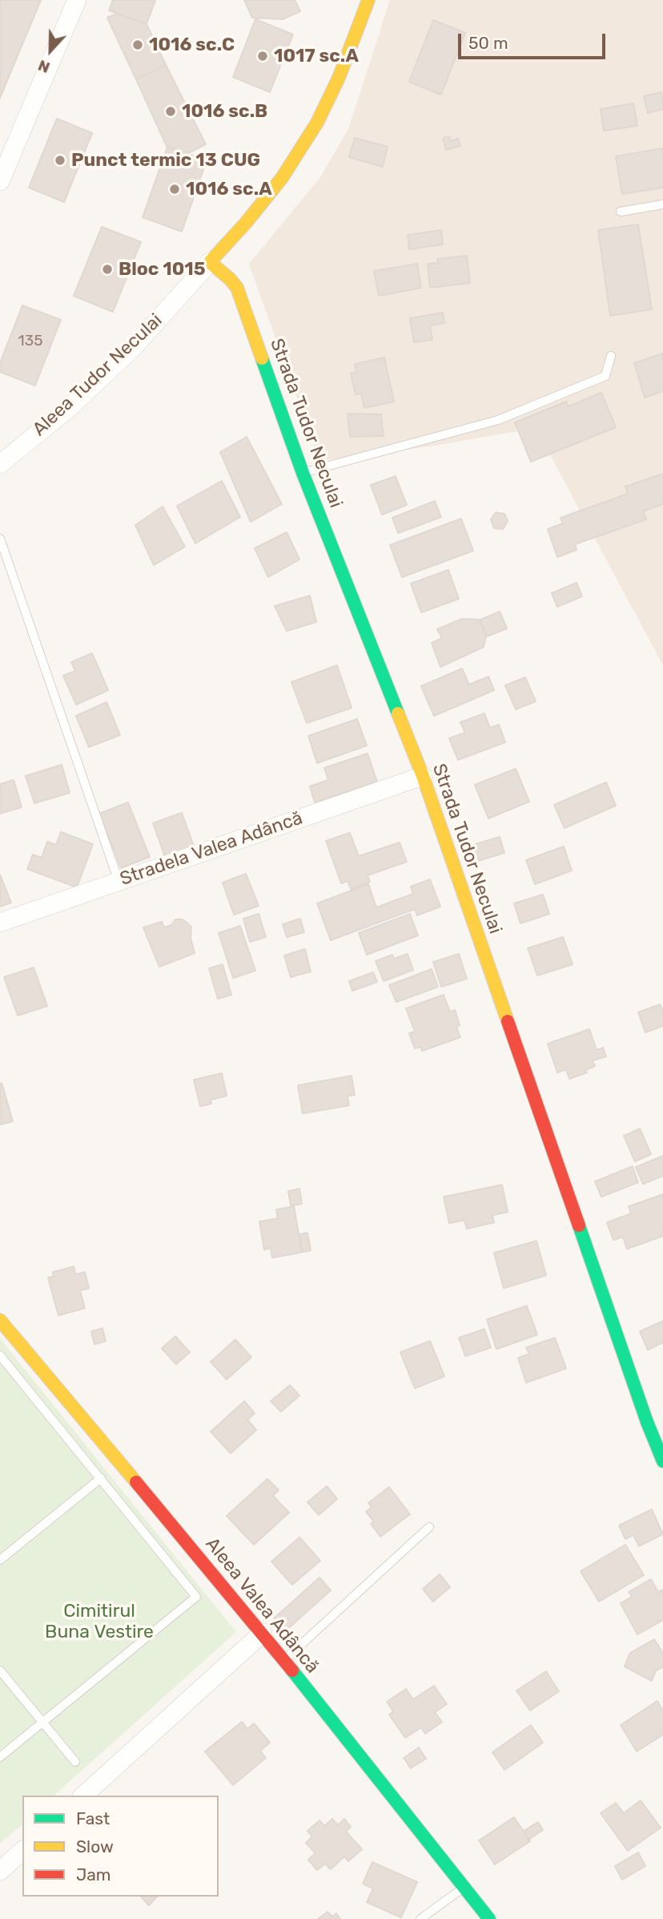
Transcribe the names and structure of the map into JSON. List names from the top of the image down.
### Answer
{
  "streets": {
    "street": [
      "Aleea Tudor Neculai",
      "Strada Tudor Neculai",
      "Stradela Valea Adâncă",
      "Aleea Valea Adâncă"
    ]
  },
  "crossings": [
    ["Aleea Tudor Neculai", "Strada Tudor Neculai"],
    ["Strada Tudor Neculai", "Stradela Valea Adâncă"]
  ],
  "parks": ["Cimitirul Buna Vestire"],
  "places": [
    "1016 sc.C",
    "1017 sc.A",
    "1016 sc.B",
    "Punct termic 13 CUG",
    "1016 sc.A",
    "Bloc 1015"
  ],
  "house_numbers": ["135"],
  "legend": ["Fast", "Slow", "Jam"],
  "scale_bar": "50 m",
  "north": "bottom"
}
